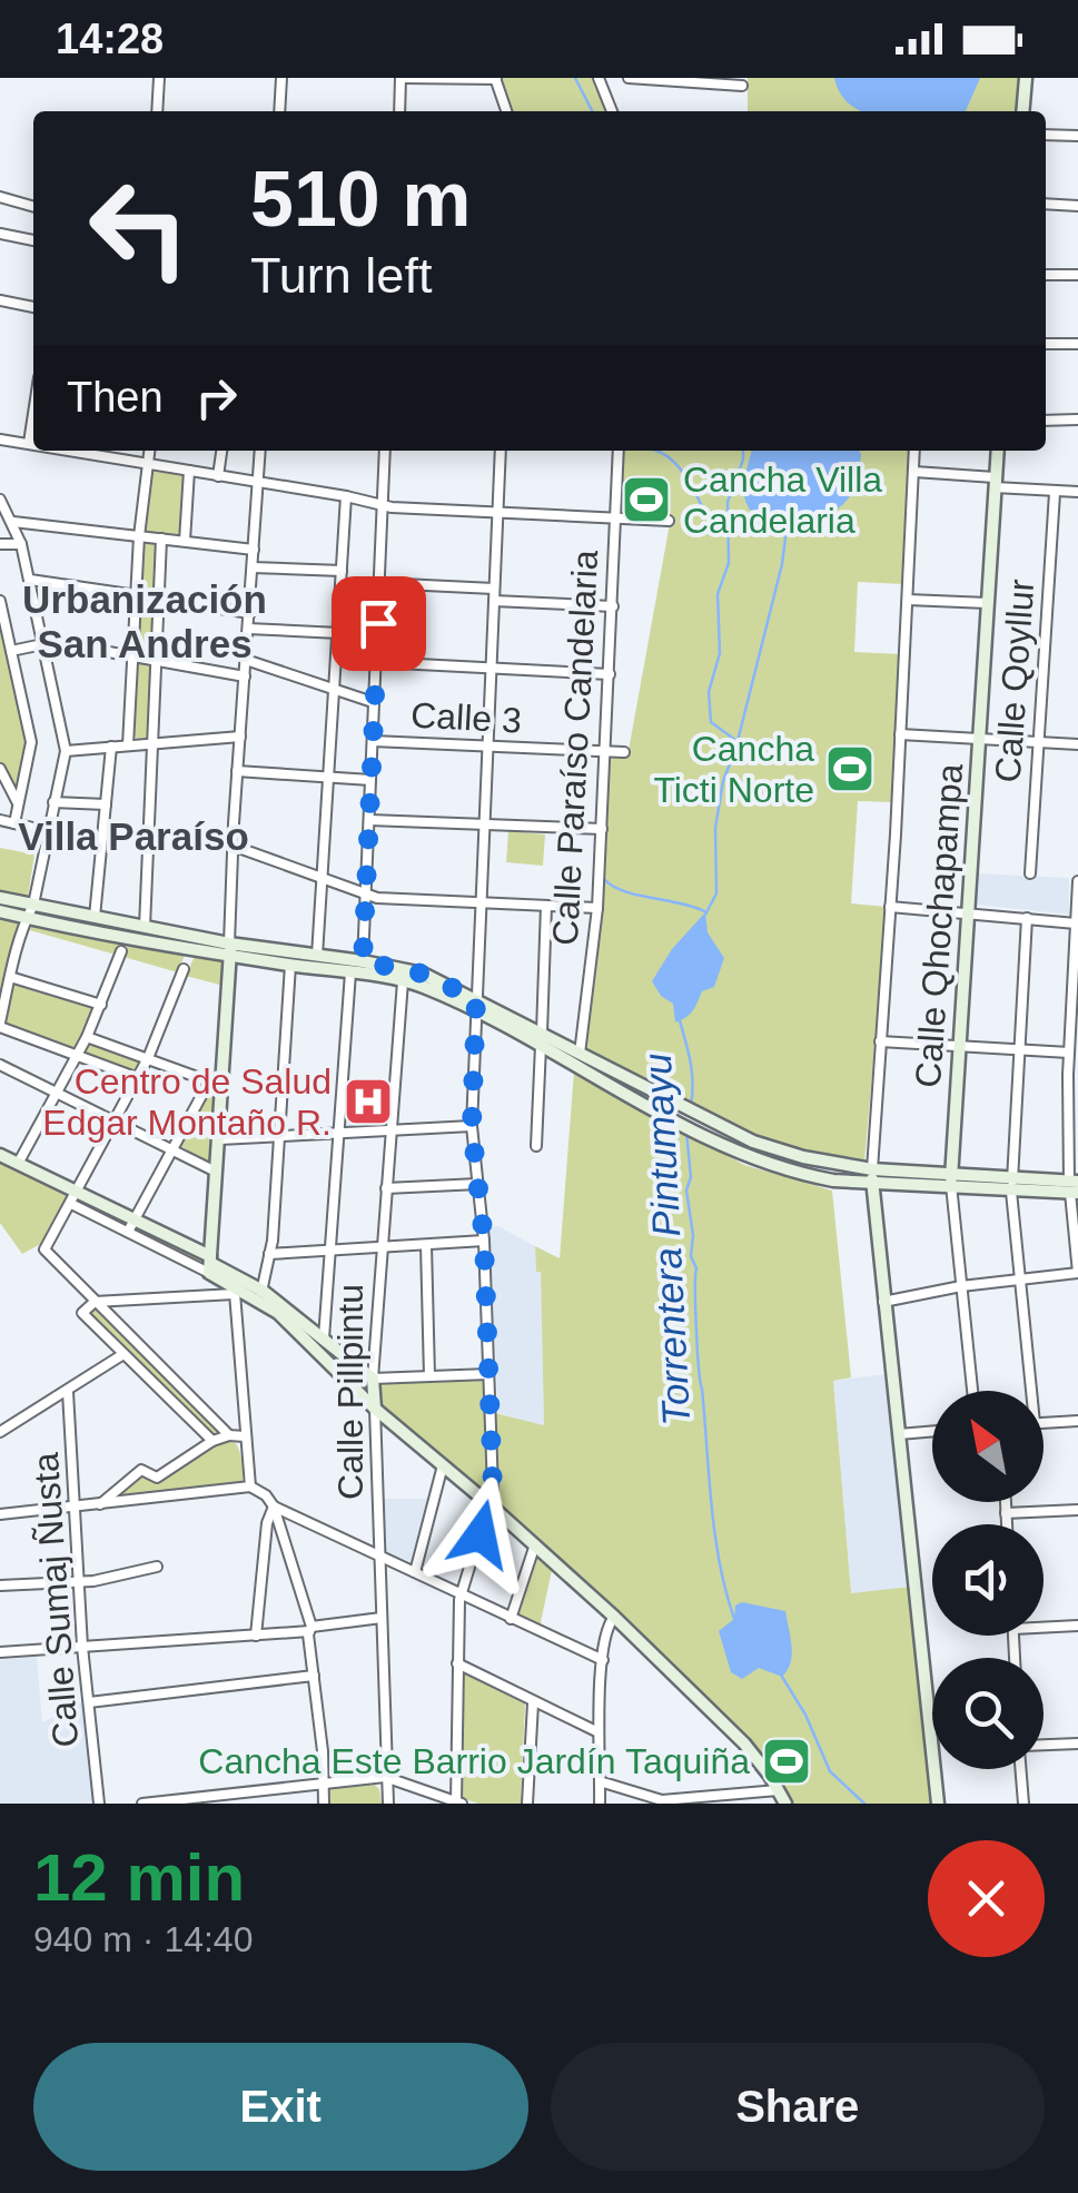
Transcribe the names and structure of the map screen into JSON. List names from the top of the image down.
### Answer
{
  "streets": {
    "main road": ["Calle Qhochapampa", "Calle Pillpintu"],
    "street": [
      "Calle Qoyllur",
      "Calle 3",
      "Calle Paraíso Candelaria",
      "Calle Sumaj Ñusta"
    ]
  },
  "crossings": [
    ["Calle 3", "Calle Paraíso Candelaria"]
  ],
  "districts": ["Urbanización San Andres", "Villa Paraíso"],
  "water": ["Torrentera Pintumayu"],
  "places": {
    "sports": ["Cancha Villa Candelaria", "Cancha Ticti Norte", "Cancha Este Barrio Jardín Taquiña"],
    "hospital": ["Centro de Salud Edgar Montaño R."]
  },
  "north": "top left",
  "page": {
    "status": "14:28",
    "turn": ["510 m", "Turn left"],
    "then": "Then",
    "heading": ["12 min", "940 m · 14:40"],
    "buttons": ["Exit", "Share"]
  }
}
